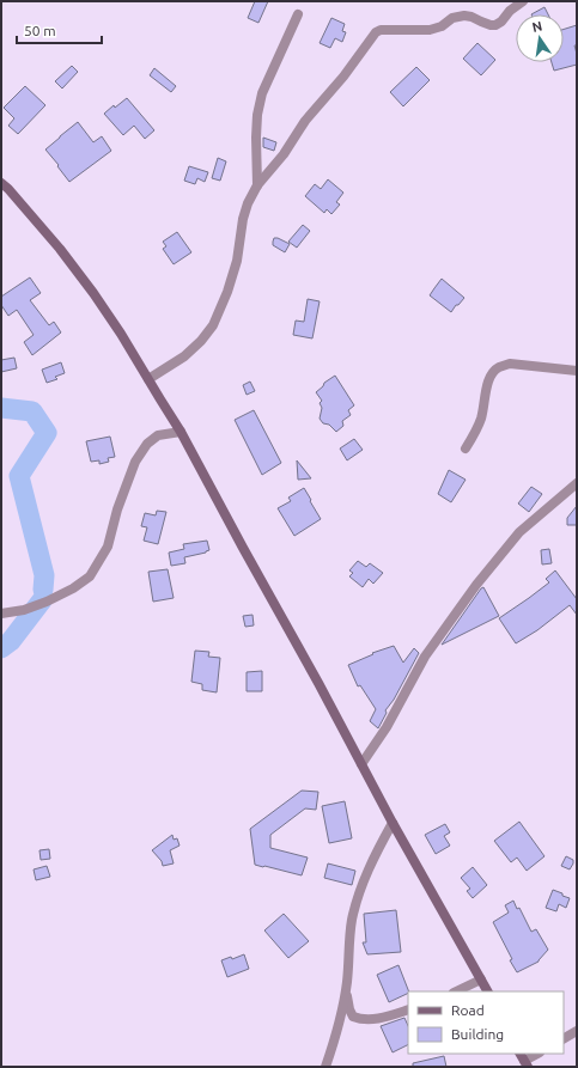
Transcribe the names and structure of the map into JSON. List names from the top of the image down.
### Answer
{
  "legend": ["Road", "Building"],
  "scale_bar": "50 m",
  "north": "top"
}
